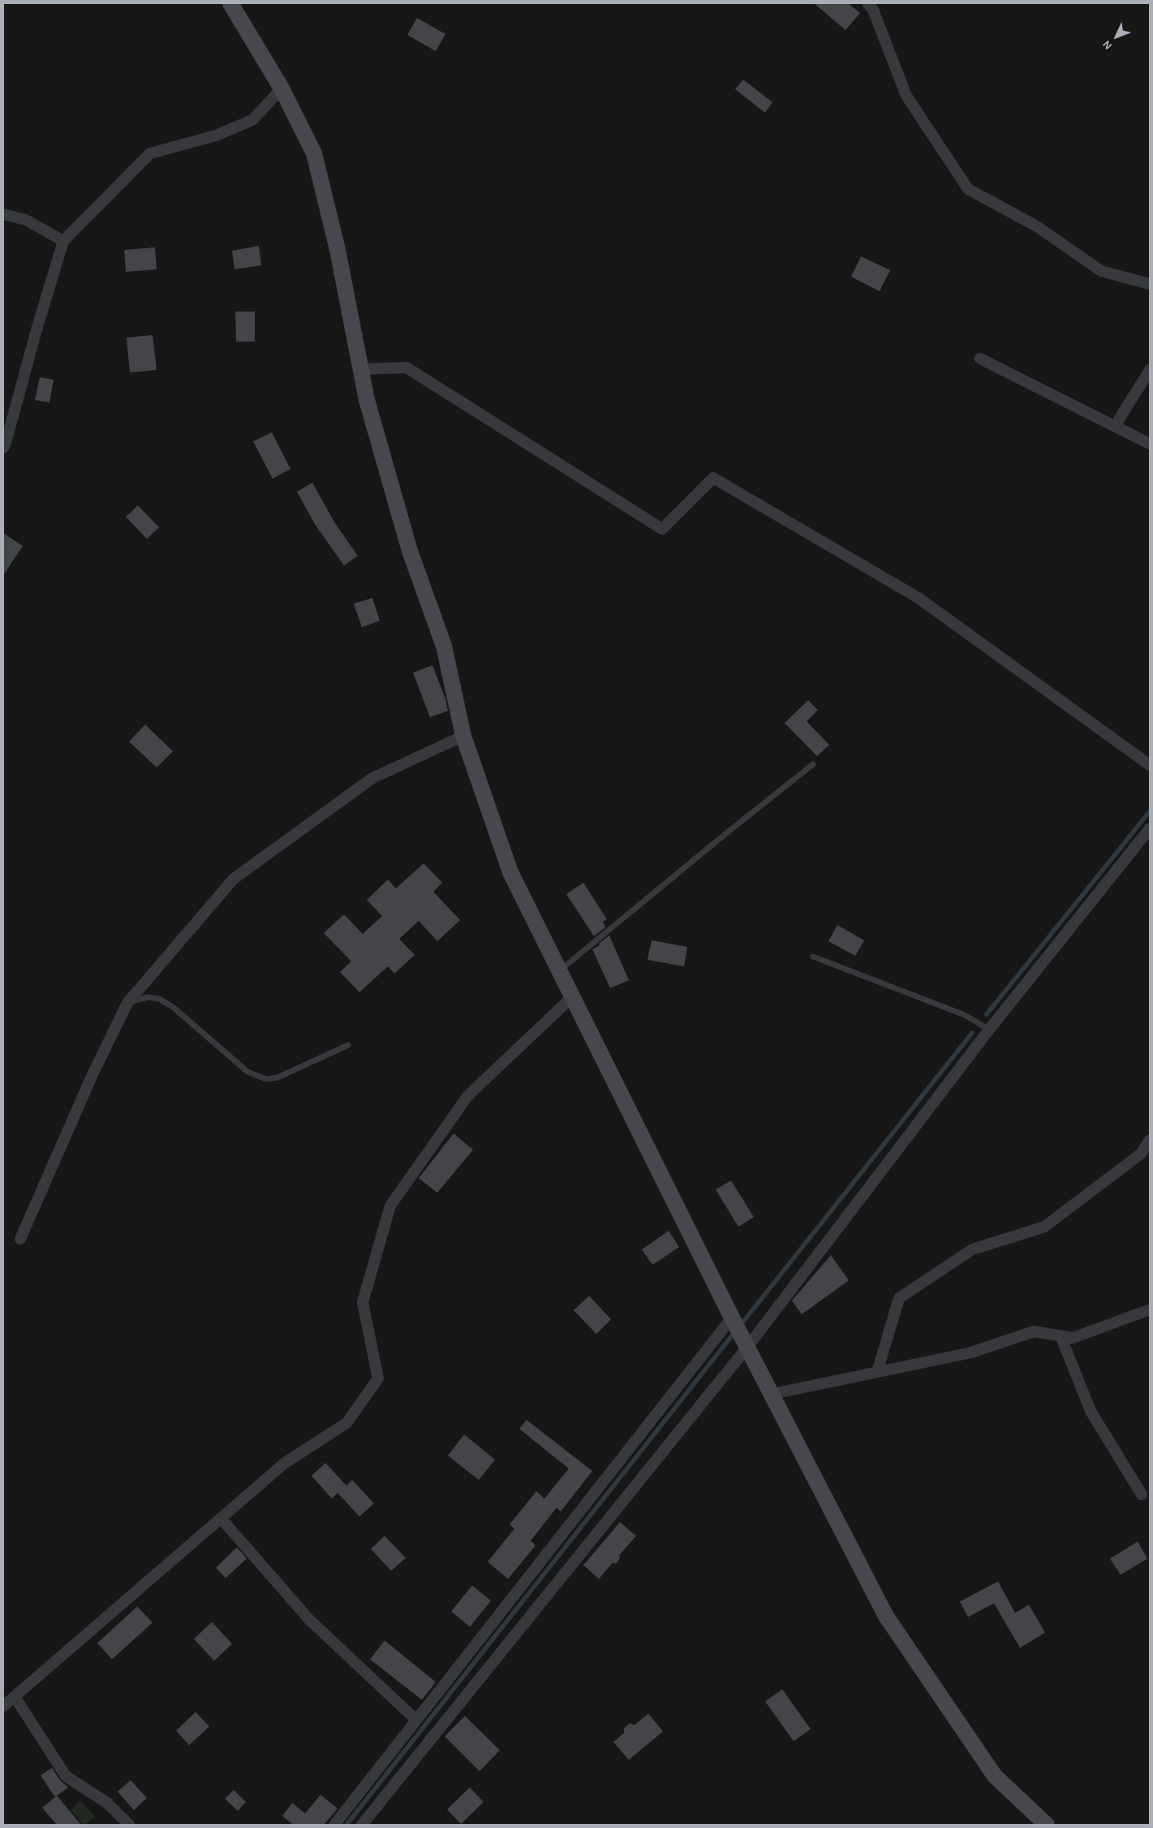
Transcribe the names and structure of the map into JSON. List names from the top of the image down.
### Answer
{
  "north": "bottom left"
}
